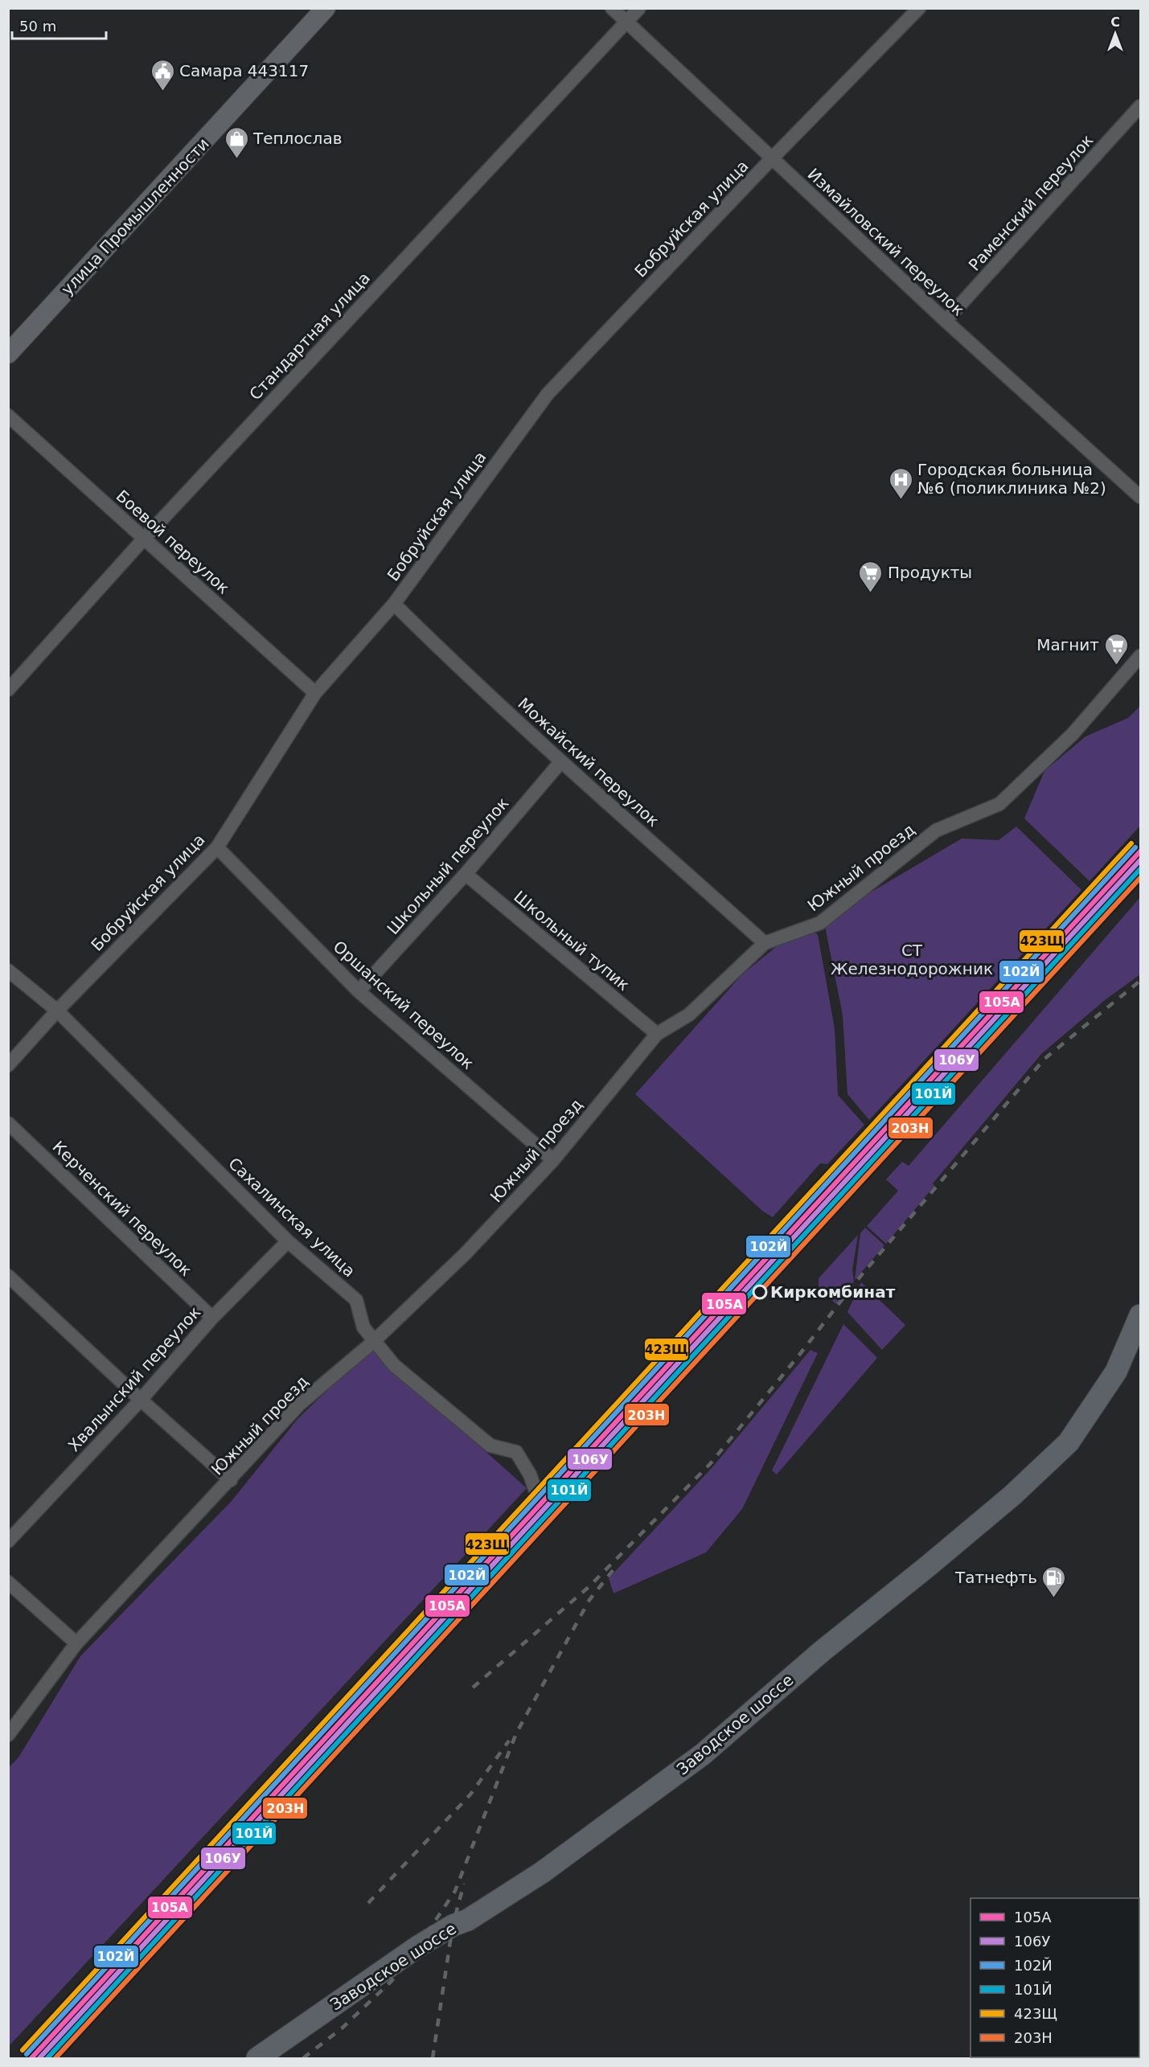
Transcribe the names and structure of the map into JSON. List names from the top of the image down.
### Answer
{
  "streets": {
    "main road": ["улица Промышленности", "Заводское шоссе"],
    "street": [
      "Раменский переулок",
      "Бобруйская улица",
      "Измайловский переулок",
      "Стандартная улица",
      "Боевой переулок",
      "Можайский переулок",
      "Школьный переулок",
      "Южный проезд",
      "Школьный тупик",
      "Оршанский переулок",
      "Керченский переулок",
      "Сахалинская улица",
      "Хвалынский переулок"
    ]
  },
  "crossings": [
    ["Раменский переулок", "Измайловский переулок"],
    ["Бобруйская улица", "Измайловский переулок"],
    ["Бобруйская улица", "Боевой переулок"],
    ["Бобруйская улица", "Можайский переулок"],
    ["Бобруйская улица", "Оршанский переулок"],
    ["Бобруйская улица", "Сахалинская улица"],
    ["Измайловский переулок", "Стандартная улица"],
    ["Стандартная улица", "Боевой переулок"],
    ["Можайский переулок", "Школьный переулок"],
    ["Можайский переулок", "Южный проезд"],
    ["Школьный переулок", "Школьный тупик"],
    ["Школьный переулок", "Оршанский переулок"],
    ["Южный проезд", "Школьный тупик"],
    ["Южный проезд", "Оршанский переулок"],
    ["Южный проезд", "Сахалинская улица"],
    ["Керченский переулок", "Хвалынский переулок"],
    ["Сахалинская улица", "Хвалынский переулок"]
  ],
  "parks": ["СТ Железнодорожник"],
  "places": {
    "public building": ["Самара 443117"],
    "shop": ["Теплослав"],
    "hospital": ["Городская больница №6 (поликлиника №2)"],
    "supermarket": ["Продукты", "Магнит"],
    "other": ["Киркомбинат"],
    "fuel station": ["Татнефть"]
  },
  "lines": [
    "transit line 423Щ",
    "transit line 102Й",
    "transit line 105А",
    "transit line 106У",
    "transit line 101Й",
    "transit line 203Н"
  ],
  "legend": [
    "105А",
    "106У",
    "102Й",
    "101Й",
    "423Щ",
    "203Н"
  ],
  "scale_bar": "50 m",
  "north": "top"
}
